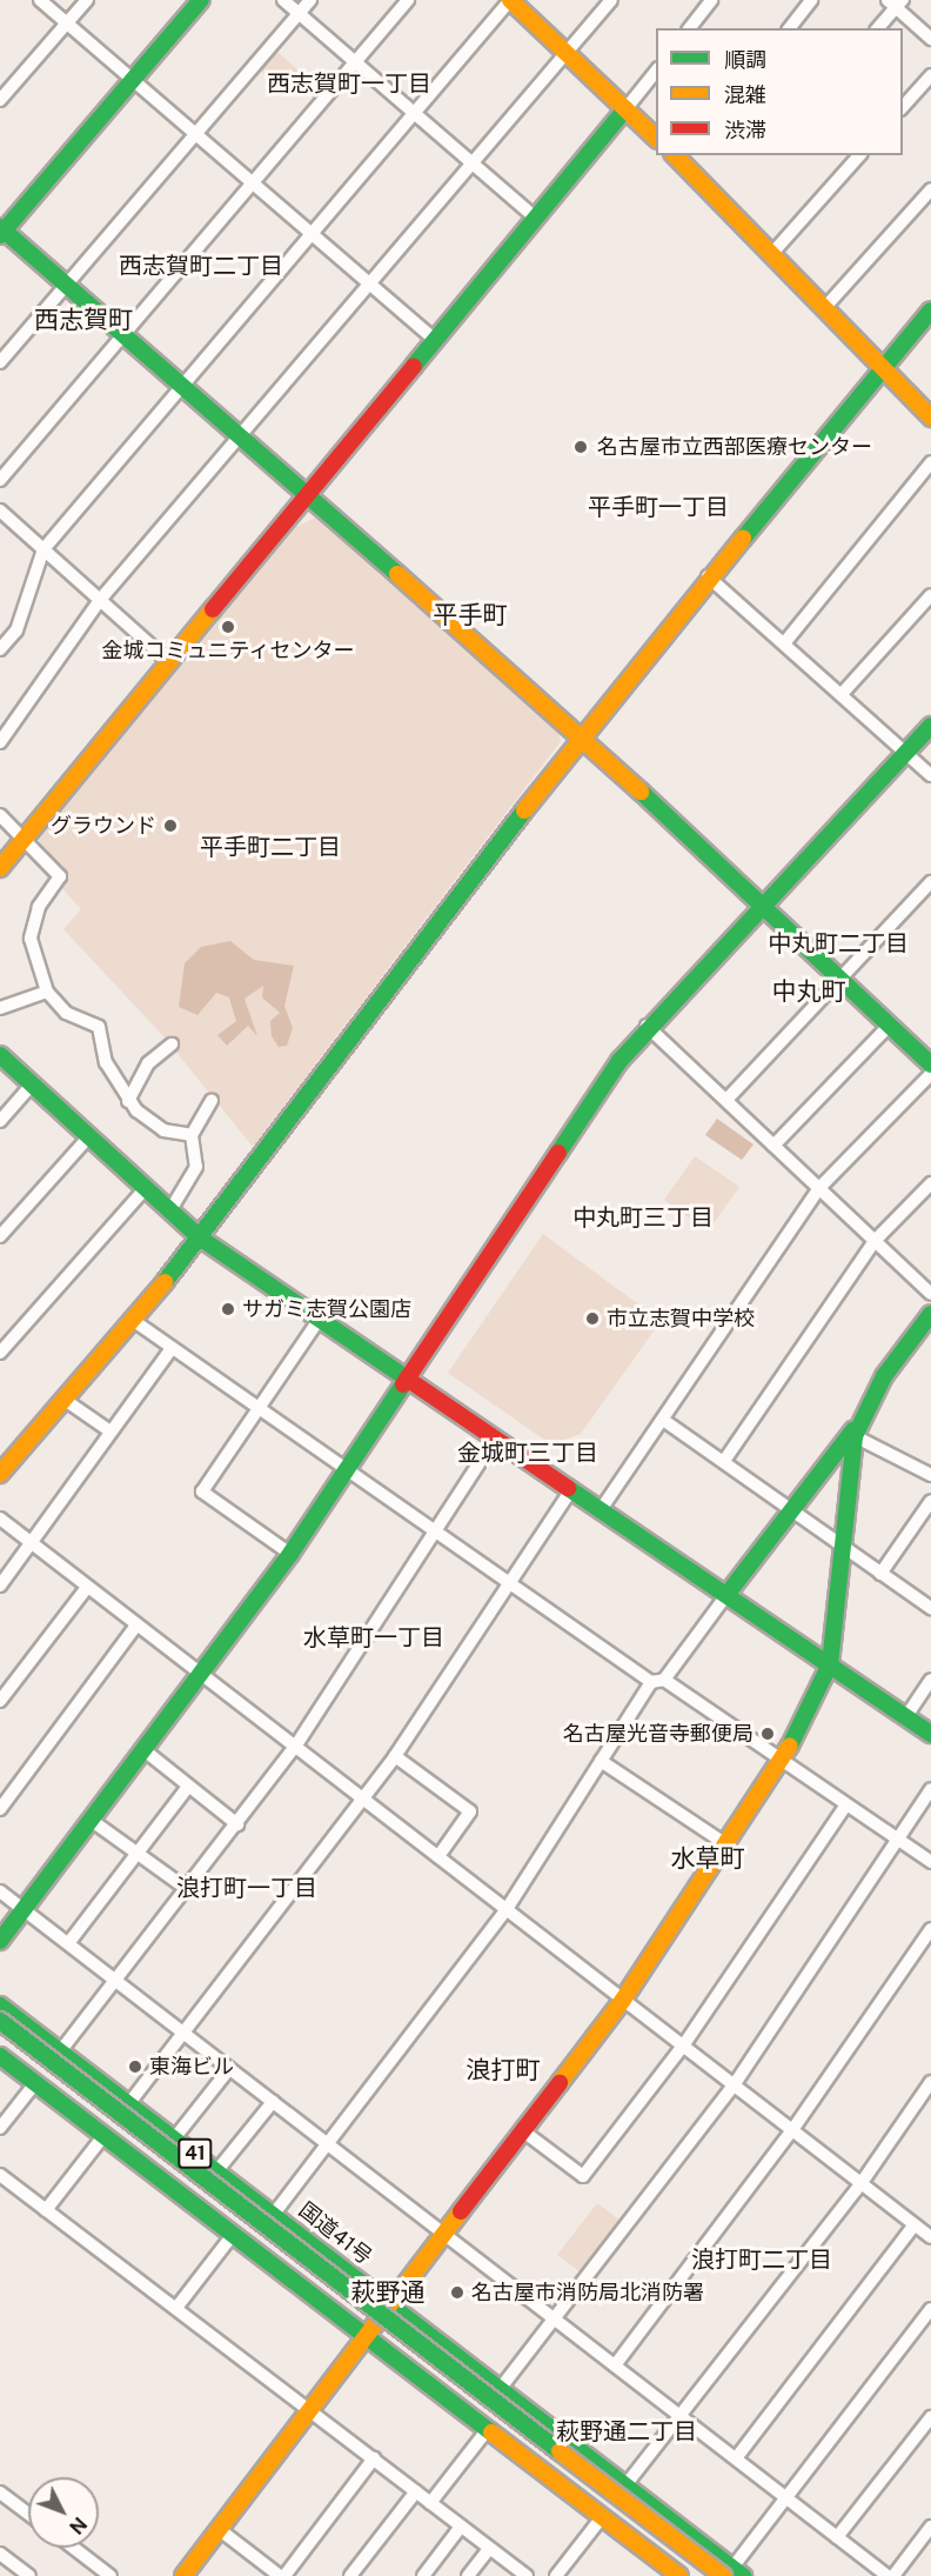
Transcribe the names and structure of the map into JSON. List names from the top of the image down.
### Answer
{
  "streets": {
    "main road": ["41", "国道41号"]
  },
  "districts": [
    "西志賀町一丁目",
    "西志賀町二丁目",
    "西志賀町",
    "平手町一丁目",
    "平手町",
    "平手町二丁目",
    "中丸町二丁目",
    "中丸町",
    "中丸町三丁目",
    "金城町三丁目",
    "水草町一丁目",
    "水草町",
    "浪打町一丁目",
    "浪打町",
    "浪打町二丁目",
    "萩野通",
    "萩野通二丁目"
  ],
  "places": [
    "名古屋市立西部医療センター",
    "金城コミュニティセンター",
    "グラウンド",
    "サガミ志賀公園店",
    "市立志賀中学校",
    "名古屋光音寺郵便局",
    "東海ビル",
    "名古屋市消防局北消防署"
  ],
  "legend": ["順調", "混雑", "渋滞"],
  "north": "bottom right"
}
